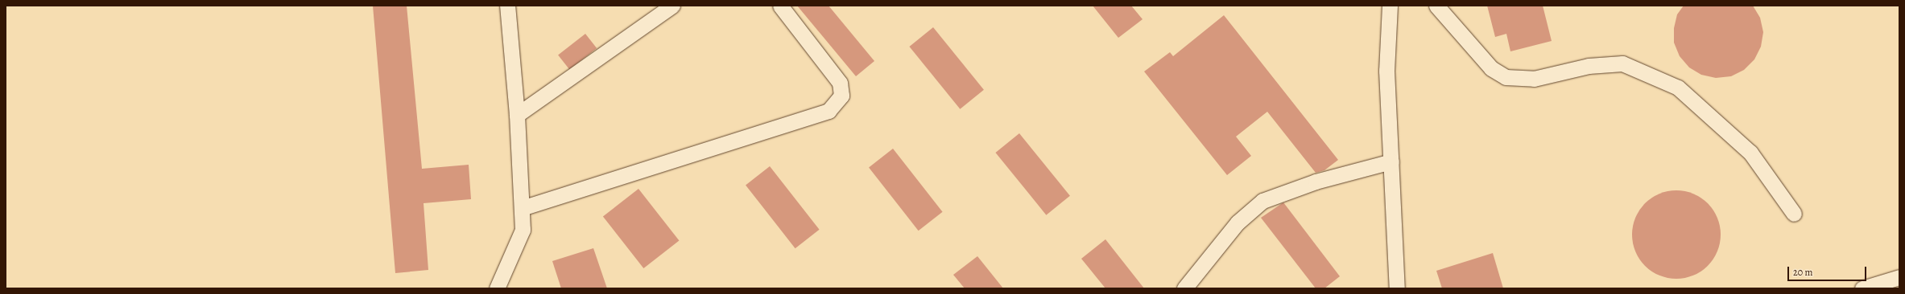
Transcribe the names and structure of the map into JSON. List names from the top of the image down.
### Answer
{
  "scale_bar": "20 m"
}
